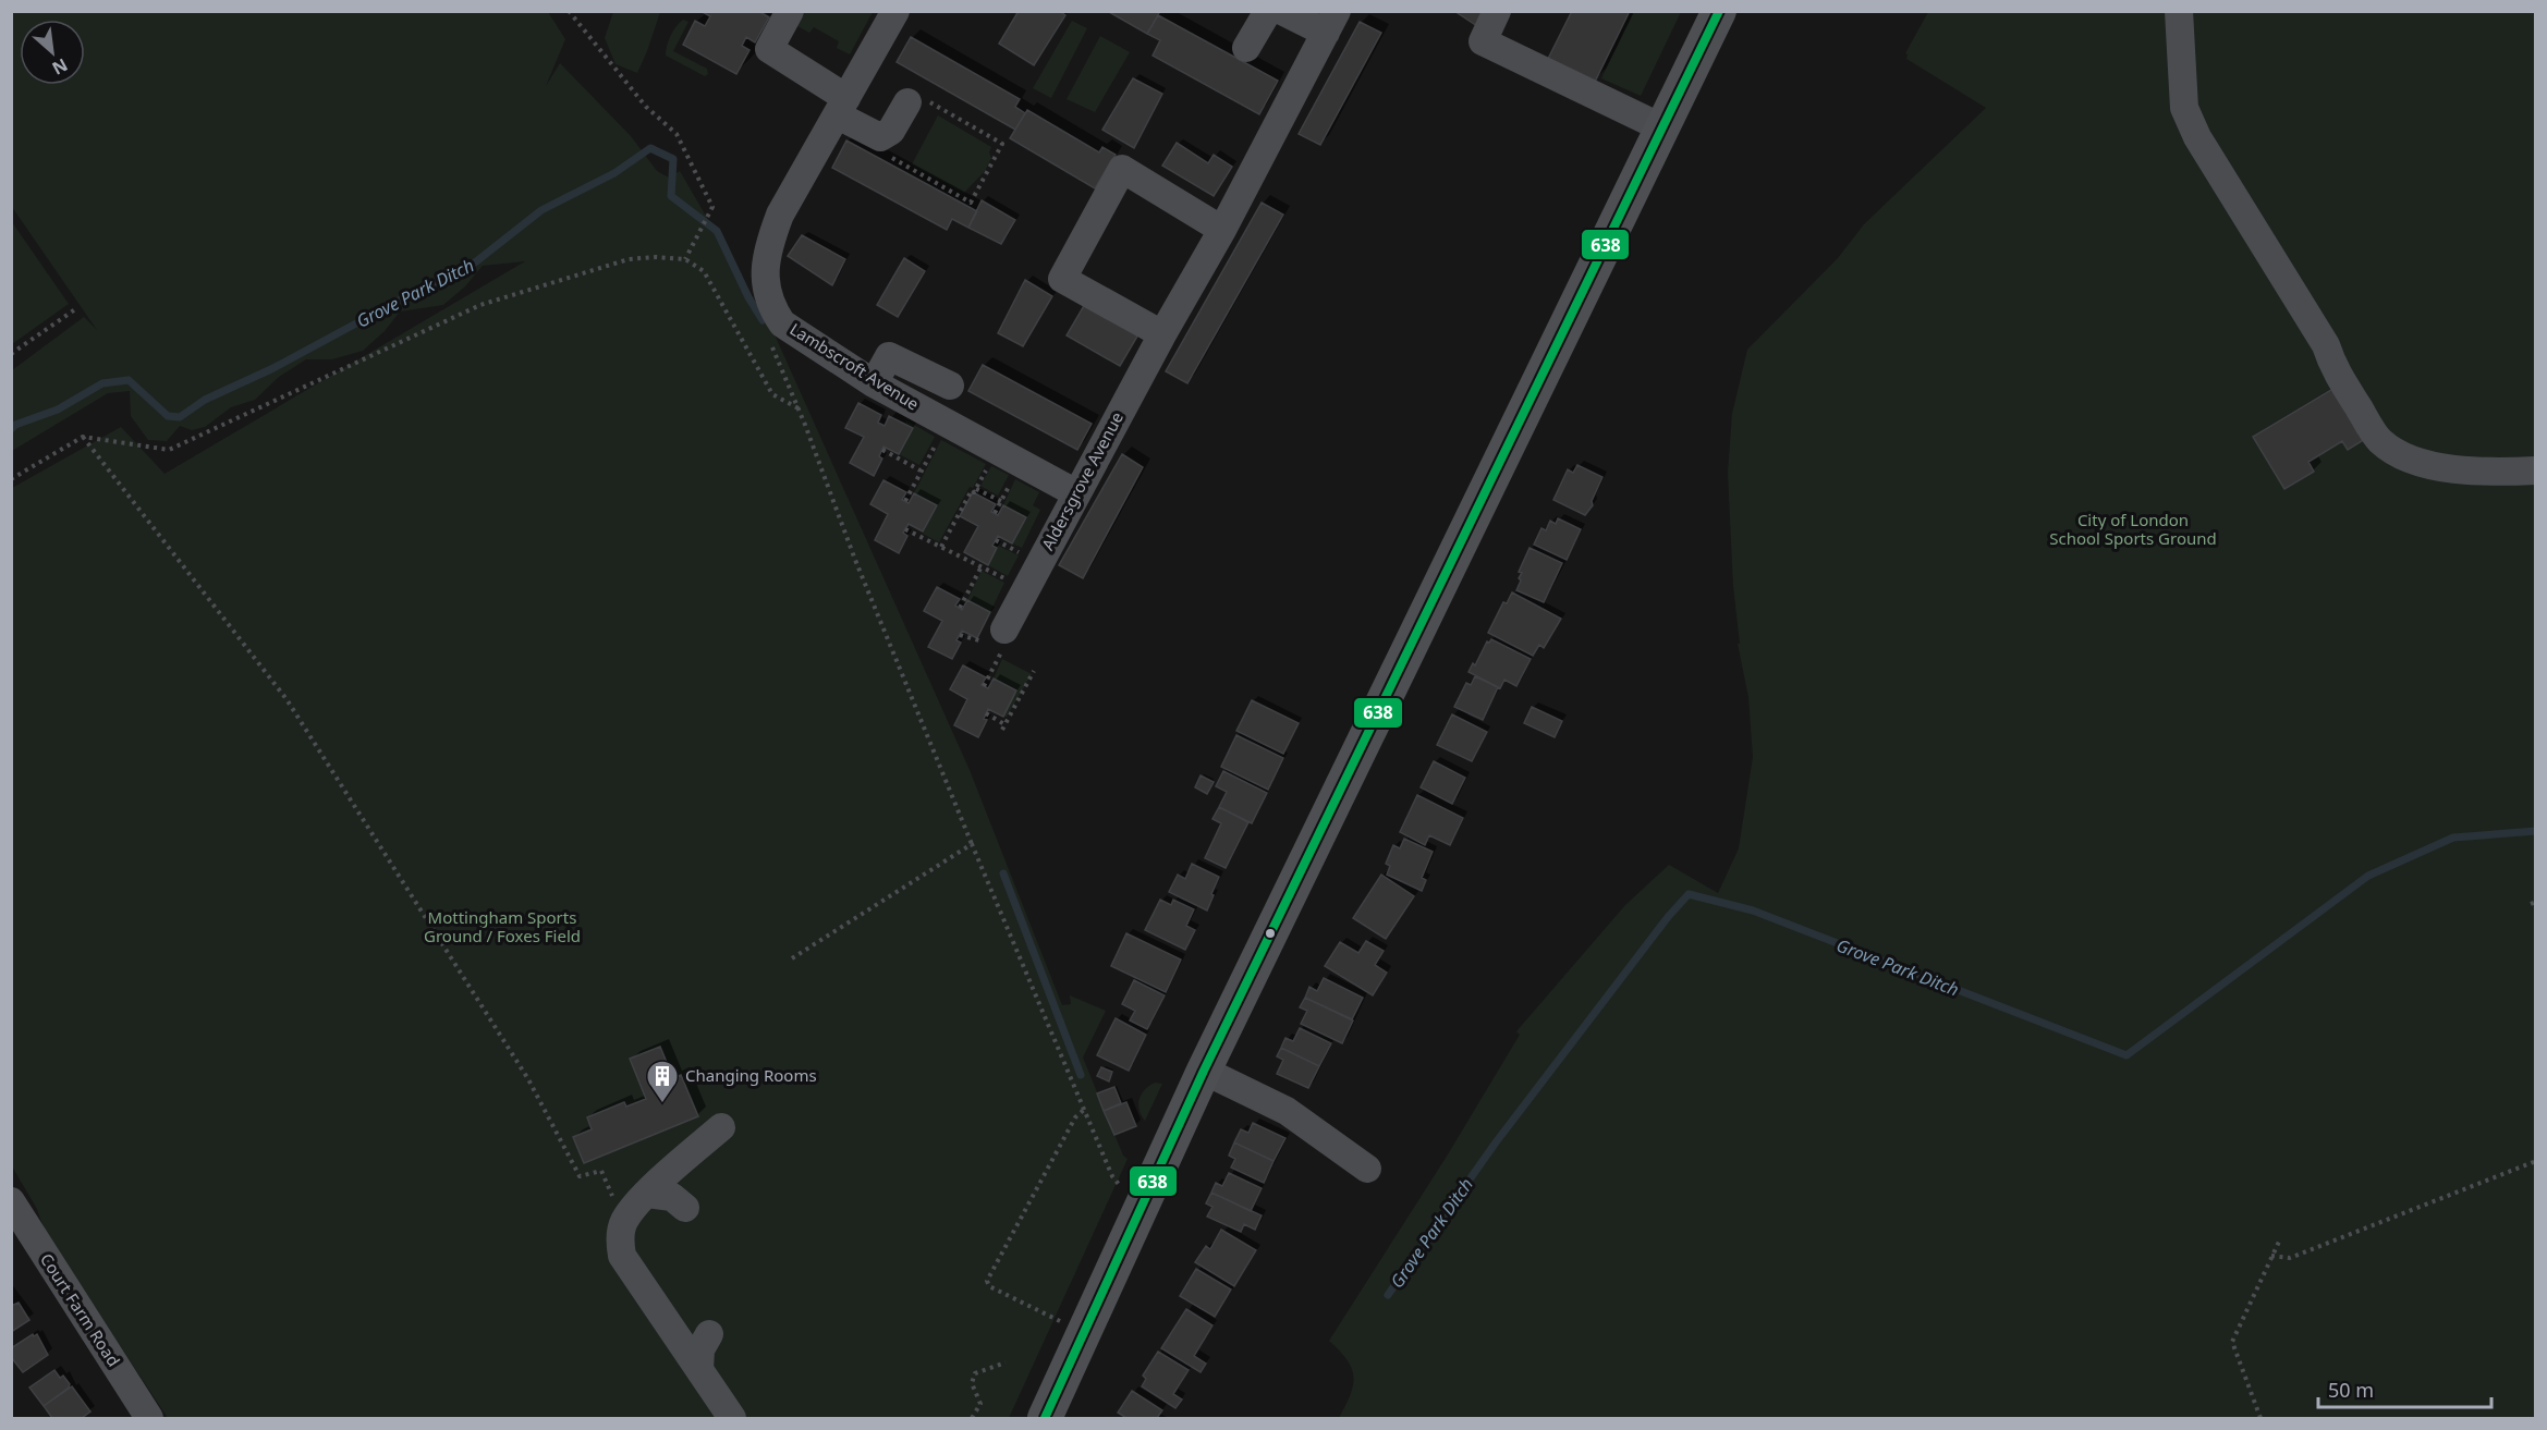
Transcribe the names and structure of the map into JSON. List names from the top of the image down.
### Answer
{
  "streets": {
    "street": ["Lambscroft Avenue", "Aldersgrove Avenue", "Court Farm Road"]
  },
  "crossings": [
    ["Lambscroft Avenue", "Aldersgrove Avenue"]
  ],
  "water": ["Grove Park Ditch"],
  "parks": ["City of London School Sports Ground", "Mottingham Sports Ground / Foxes Field"],
  "places": {
    "building": ["Changing Rooms"]
  },
  "lines": ["transit line 638"],
  "scale_bar": "50 m",
  "north": "bottom right"
}
